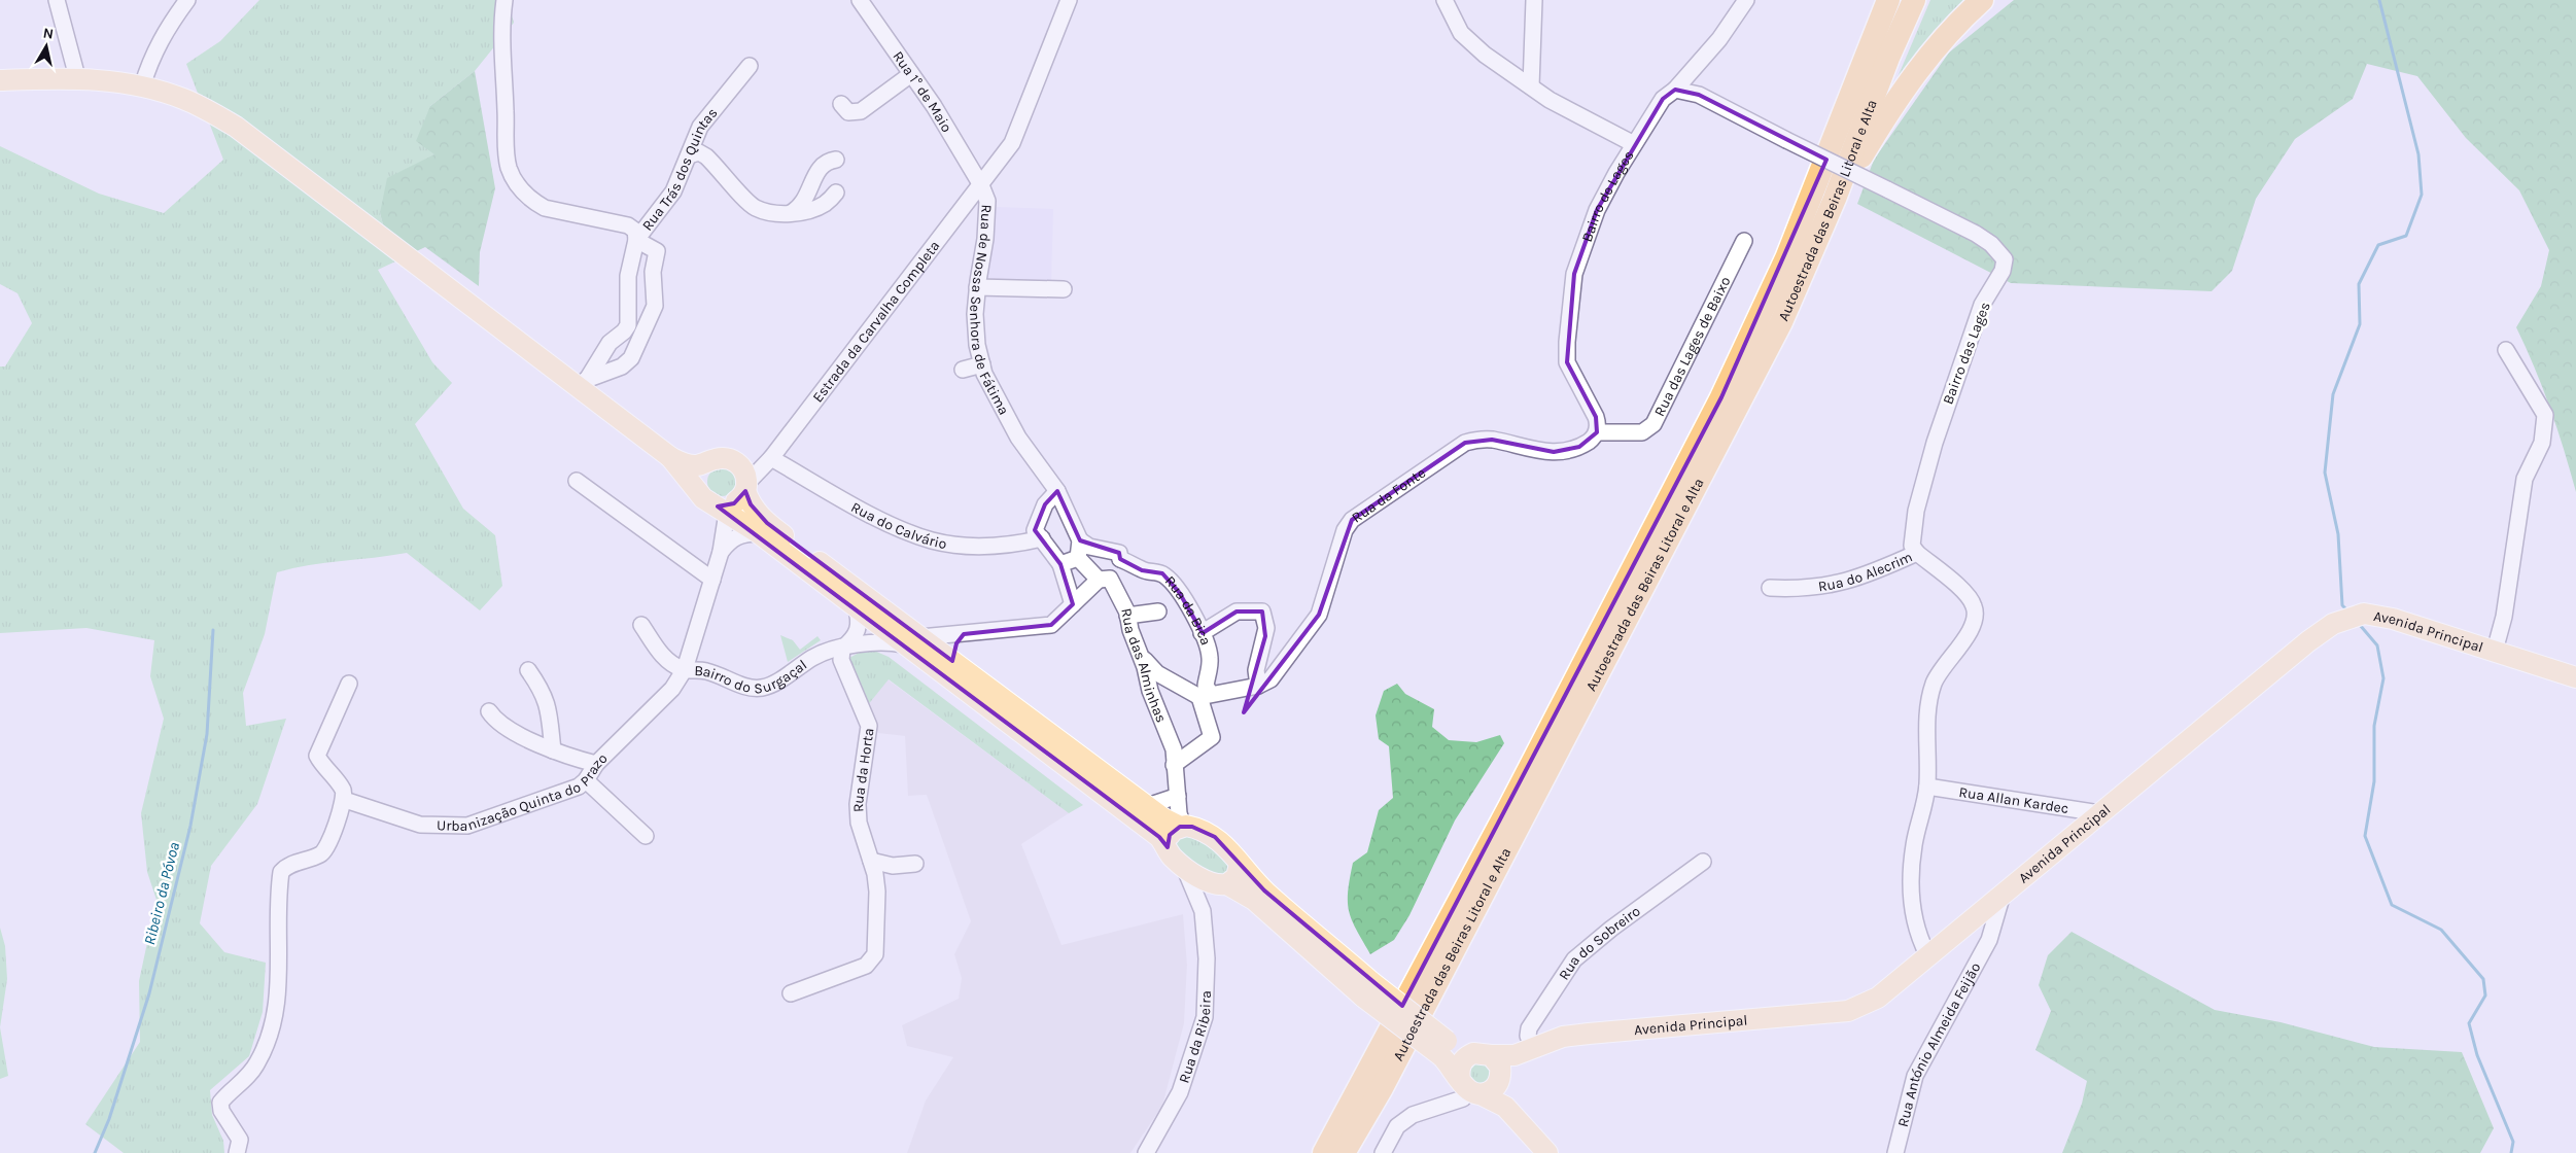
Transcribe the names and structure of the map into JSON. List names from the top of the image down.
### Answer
{
  "streets": {
    "highway": ["Autoestrada das Beiras Litoral e Alta"],
    "main road": ["Avenida Principal"],
    "street": [
      "Rua 1° de Maio",
      "Rua Trás dos Quintas",
      "Bairro de Lages",
      "Rua de Nossa Senhora de Fátima",
      "Estrada da Carvalha Completa",
      "Rua das Lages de Baixo",
      "Bairro das Lages",
      "Rua da Fonte",
      "Rua do Calvário",
      "Rua do Alecrim",
      "Rua da Bica",
      "Bairro do Surgaçal",
      "Rua das Alminhas",
      "Rua da Horta",
      "Urbanização Quinta do Prazo",
      "Rua Allan Kardec",
      "Rua do Sobreiro",
      "Rua da Ribeira",
      "Rua António Almeida Feijão"
    ]
  },
  "crossings": [
    ["Rua 1° de Maio", "Rua de Nossa Senhora de Fátima"],
    ["Rua 1° de Maio", "Estrada da Carvalha Completa"],
    ["Bairro de Lages", "Rua das Lages de Baixo"],
    ["Bairro de Lages", "Bairro das Lages"],
    ["Bairro de Lages", "Rua da Fonte"],
    ["Rua de Nossa Senhora de Fátima", "Estrada da Carvalha Completa"],
    ["Rua de Nossa Senhora de Fátima", "Rua da Bica"],
    ["Estrada da Carvalha Completa", "Rua do Calvário"],
    ["Estrada da Carvalha Completa", "Bairro do Surgaçal"],
    ["Rua das Lages de Baixo", "Rua da Fonte"],
    ["Bairro das Lages", "Rua do Alecrim"],
    ["Rua do Alecrim", "Avenida Principal"],
    ["Rua do Alecrim", "Rua Allan Kardec"],
    ["Rua da Bica", "Bairro do Surgaçal"],
    ["Rua da Bica", "Rua das Alminhas"],
    ["Avenida Principal", "Rua Allan Kardec"],
    ["Avenida Principal", "Rua do Sobreiro"],
    ["Avenida Principal", "Rua António Almeida Feijão"],
    ["Bairro do Surgaçal", "Rua das Alminhas"],
    ["Bairro do Surgaçal", "Rua da Horta"],
    ["Bairro do Surgaçal", "Urbanização Quinta do Prazo"]
  ],
  "water": ["Ribeiro da Póvoa"],
  "north": "top"
}
